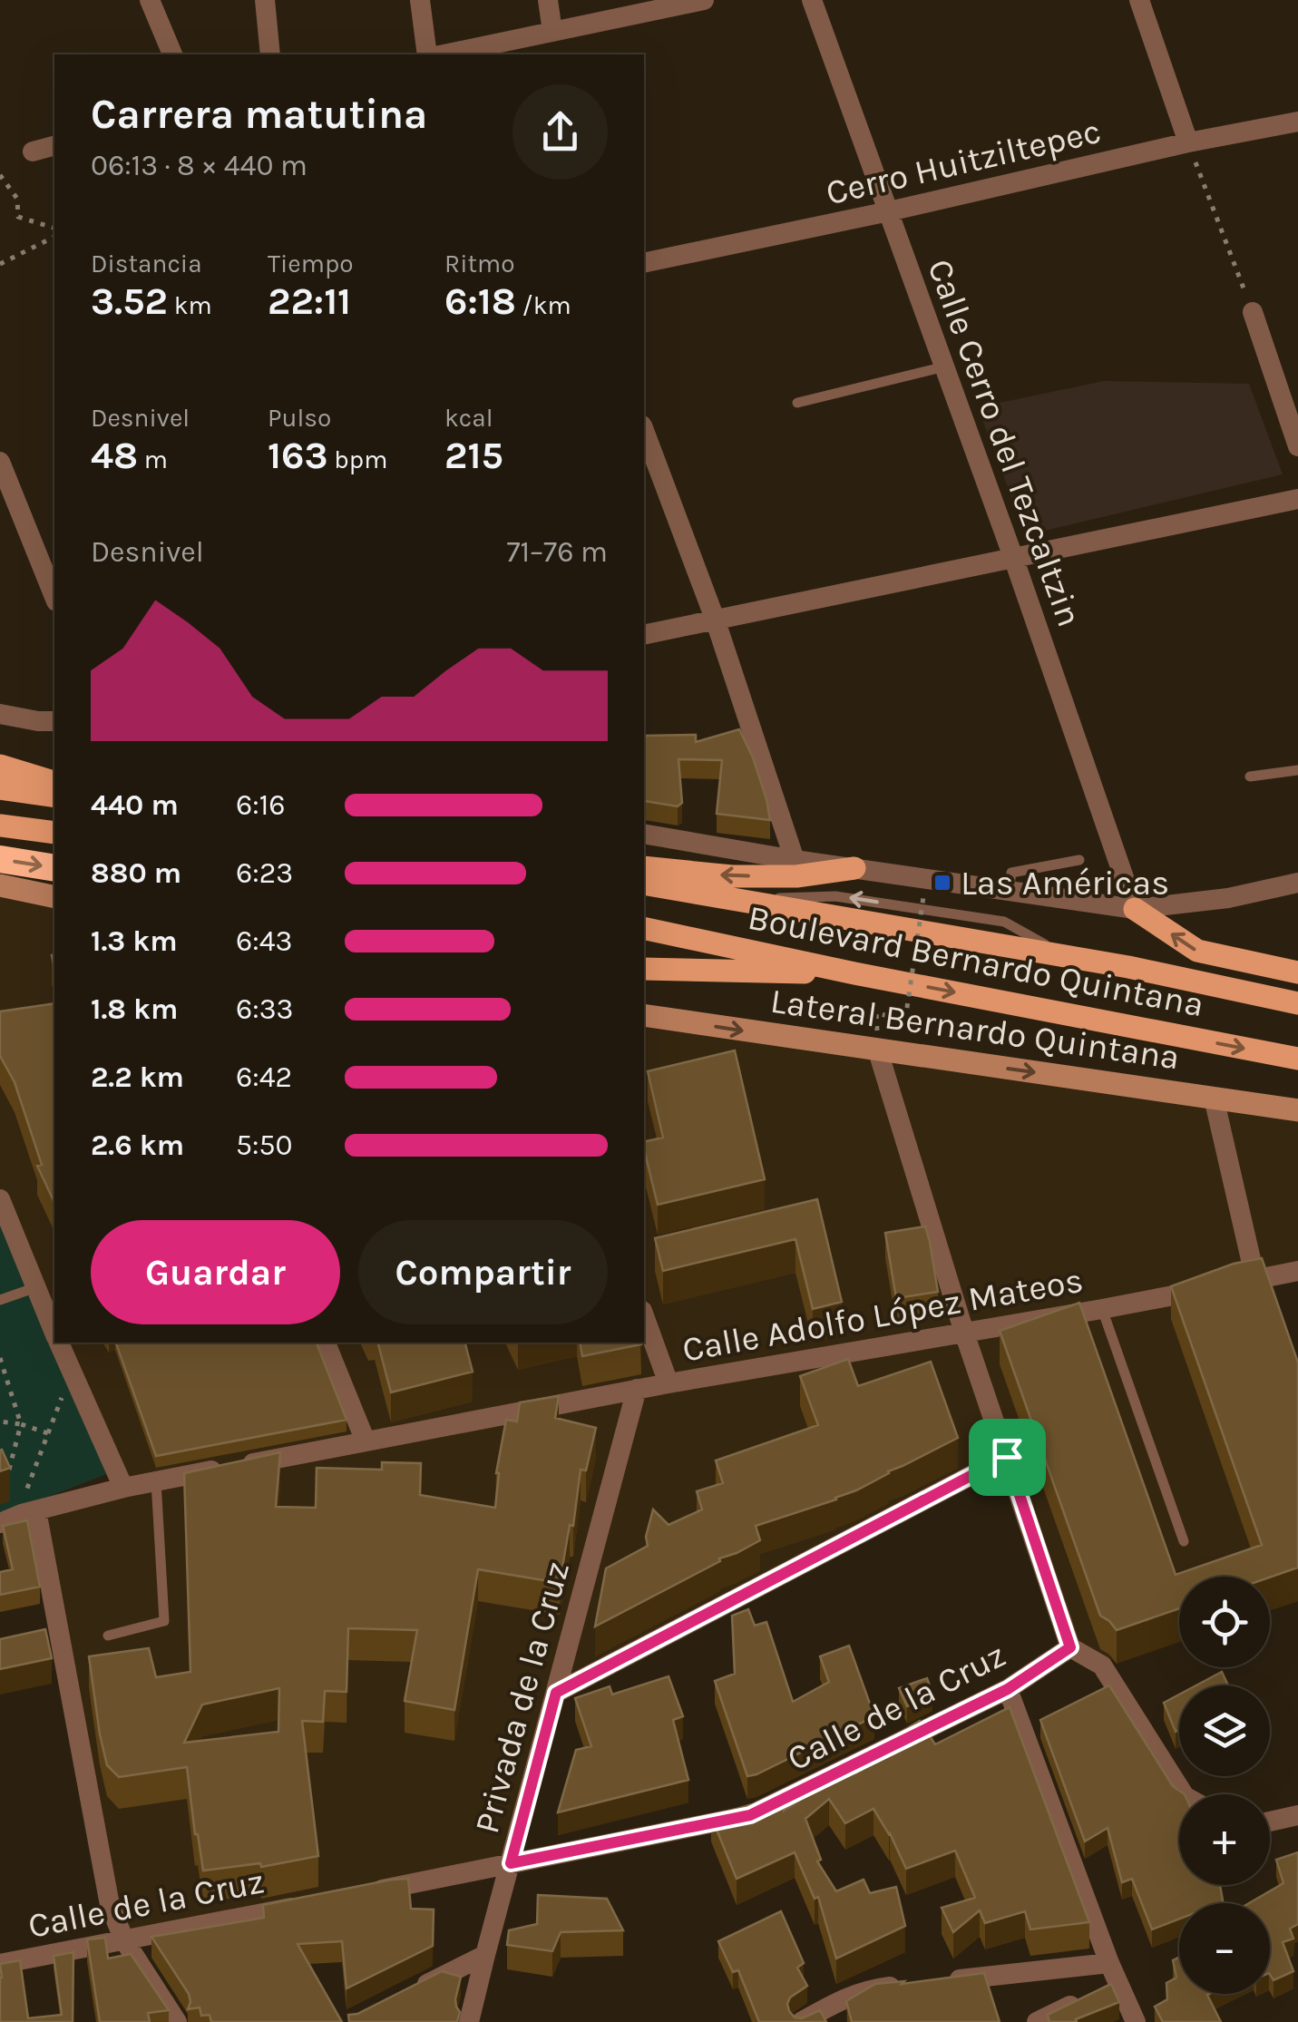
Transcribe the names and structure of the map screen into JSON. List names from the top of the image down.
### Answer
{
  "streets": {
    "main road": ["Boulevard Bernardo Quintana"],
    "street": [
      "Cerro Huitziltepec",
      "Calle Cerro del Tezcaltzin",
      "Lateral Bernardo Quintana",
      "Calle Adolfo López Mateos",
      "Privada de la Cruz",
      "Calle de la Cruz"
    ]
  },
  "crossings": [
    ["Cerro Huitziltepec", "Calle Cerro del Tezcaltzin"],
    ["Calle Adolfo López Mateos", "Privada de la Cruz"],
    ["Privada de la Cruz", "Calle de la Cruz"]
  ],
  "places": {
    "transit": ["Las Américas"]
  },
  "page": {
    "heading": ["Carrera matutina", "06:13 · 8 × 440 m"],
    "stats": [
      ["Distancia", "3.52 km"],
      ["Tiempo", "22:11"],
      ["Ritmo", "6:18 /km"],
      ["Desnivel", "48 m"],
      ["Pulso", "163 bpm"],
      ["kcal", "215"]
    ],
    "chart": ["Desnivel", "71–76 m"],
    "list": [
      {
        "name": "440 m",
        "note": "6:16"
      },
      {
        "name": "880 m",
        "note": "6:23"
      },
      {
        "name": "1.3 km",
        "note": "6:43"
      },
      {
        "name": "1.8 km",
        "note": "6:33"
      },
      {
        "name": "2.2 km",
        "note": "6:42"
      },
      {
        "name": "2.6 km",
        "note": "5:50"
      }
    ],
    "buttons": ["Guardar", "Compartir"],
    "map_buttons": ["+", "−"]
  }
}
